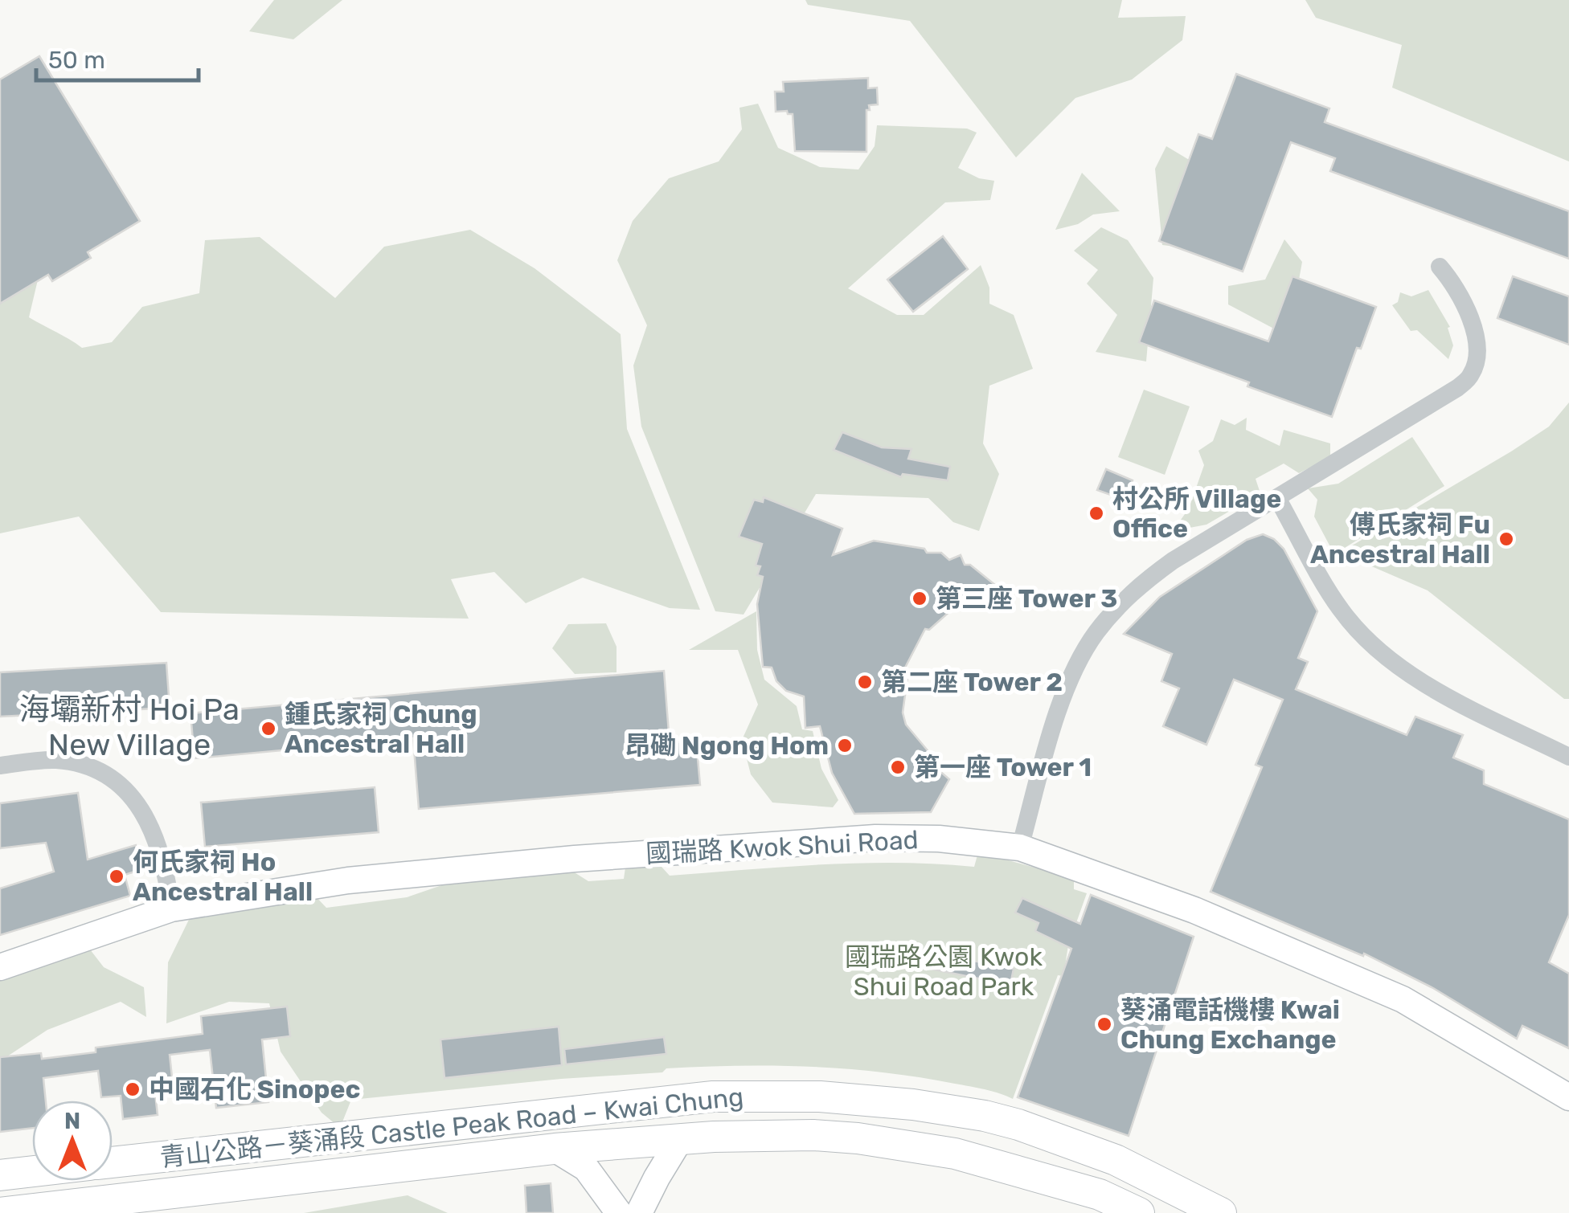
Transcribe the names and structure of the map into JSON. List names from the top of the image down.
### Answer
{
  "streets": {
    "main road": ["青山公路－葵涌段 Castle Peak Road – Kwai Chung"],
    "street": ["國瑞路 Kwok Shui Road"]
  },
  "districts": ["海壩新村 Hoi Pa New Village"],
  "parks": ["國瑞路公園 Kwok Shui Road Park"],
  "places": [
    "村公所 Village Office",
    "傅氏家祠 Fu Ancestral Hall",
    "第三座 Tower 3",
    "第二座 Tower 2",
    "鍾氏家祠 Chung Ancestral Hall",
    "昂磡 Ngong Hom",
    "第一座 Tower 1",
    "何氏家祠 Ho Ancestral Hall",
    "葵涌電話機樓 Kwai Chung Exchange",
    "中國石化 Sinopec"
  ],
  "scale_bar": "50 m",
  "north": "top"
}
